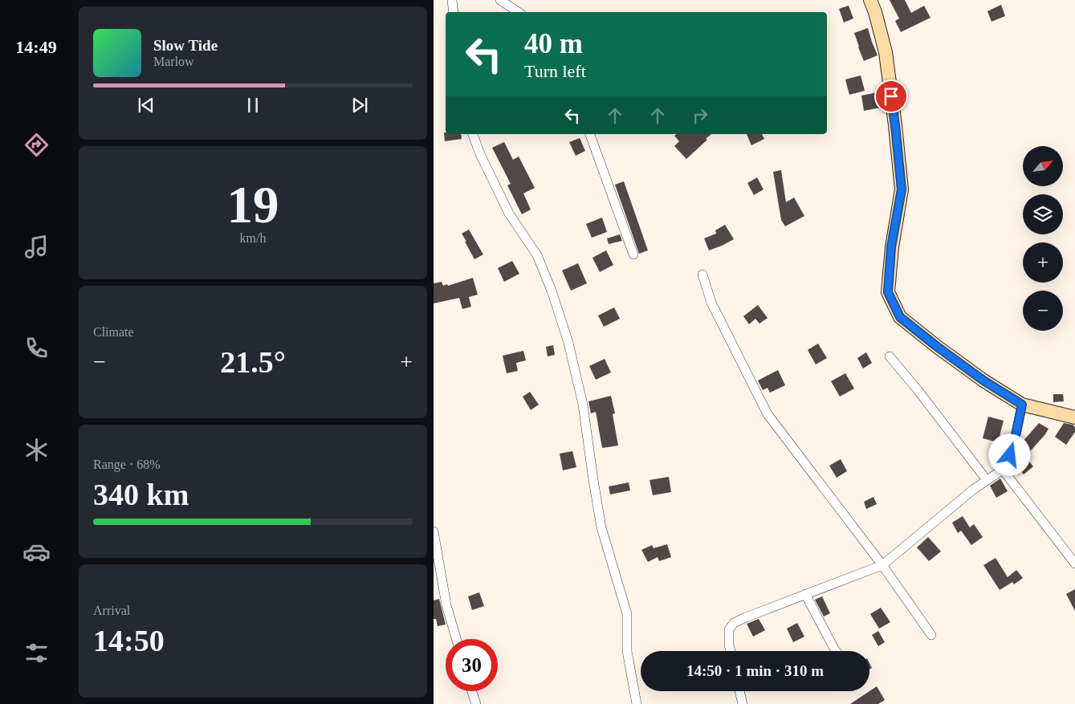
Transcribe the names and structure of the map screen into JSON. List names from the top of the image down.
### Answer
{
  "north": "top right",
  "page": {
    "tabs": "14:49",
    "turn": ["40 m", "Turn left"],
    "song": ["Slow Tide", "Marlow"],
    "tile": [
      ["19", "km/h"],
      "Climate",
      ["Range · 68%", "340 km"],
      ["Arrival", "14:50"]
    ],
    "map_buttons": ["+", "−"],
    "heat": ["−", "21.5°", "+"],
    "limit": "30",
    "trip": "14:50 · 1 min · 310 m"
  }
}
